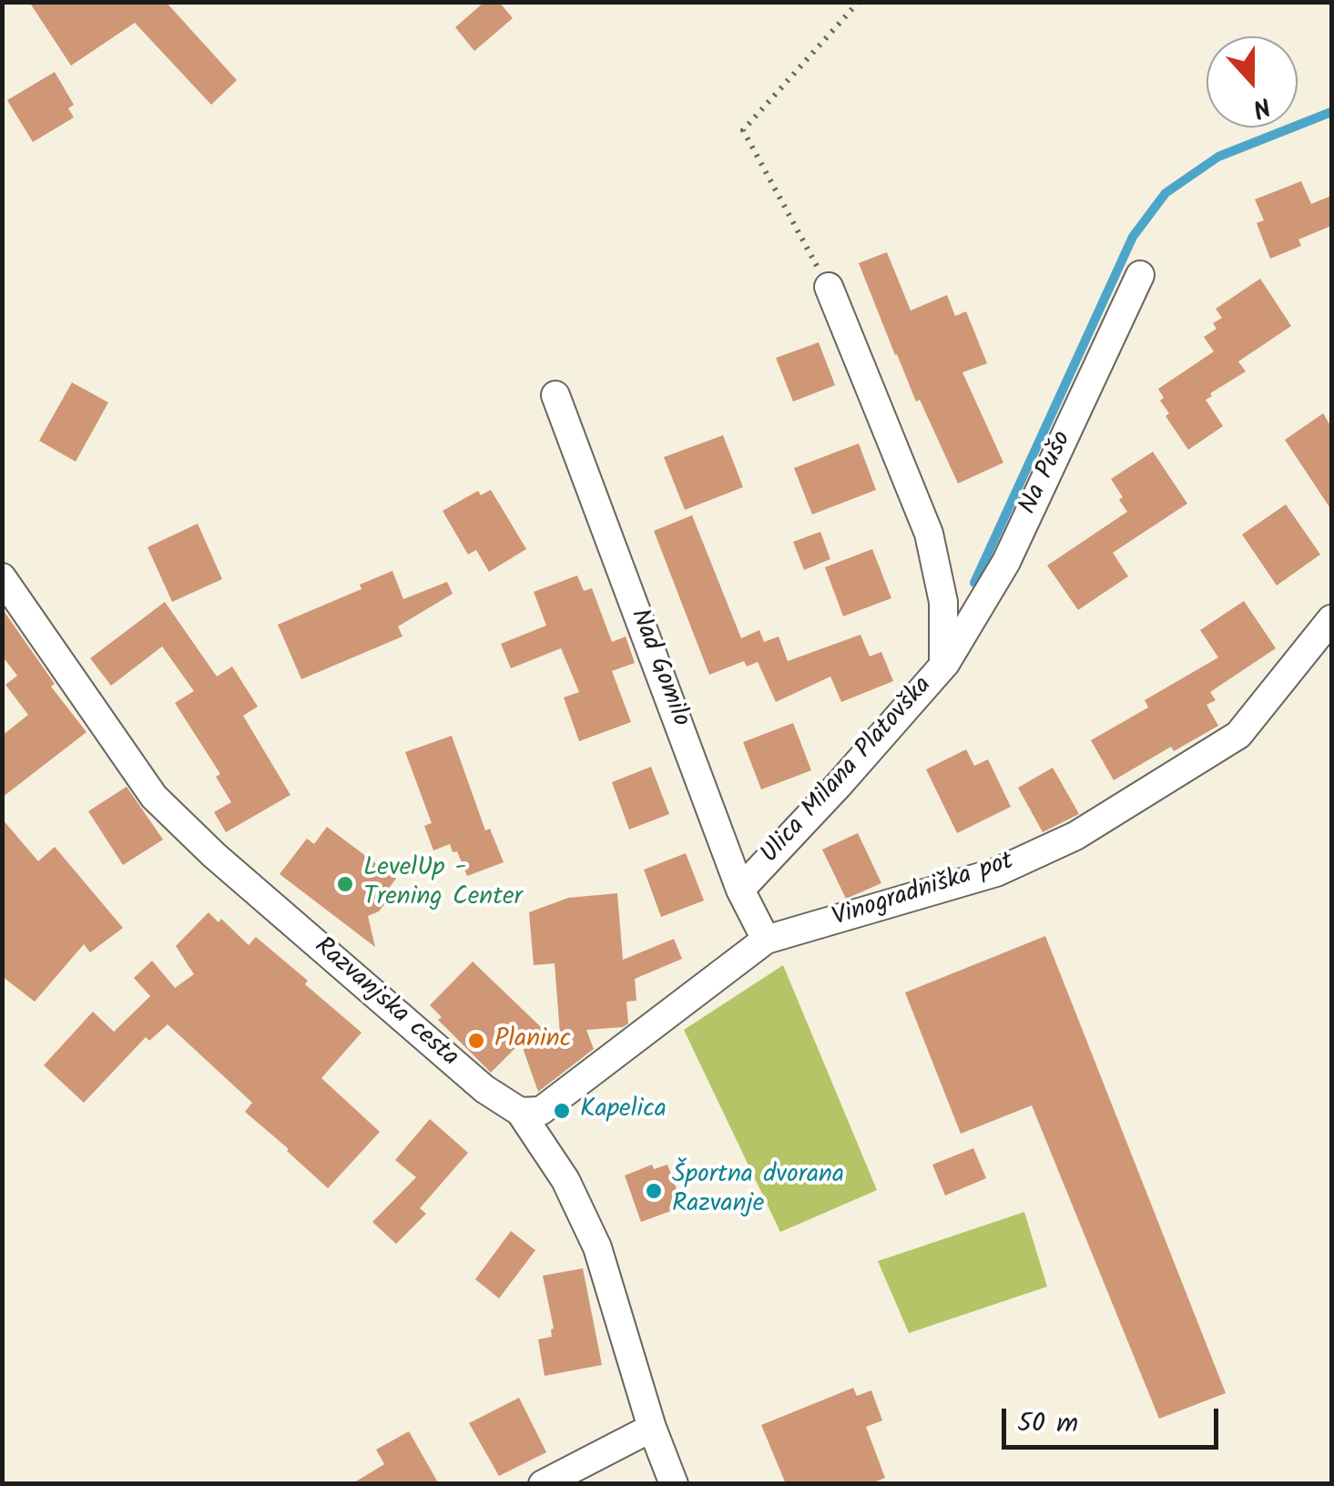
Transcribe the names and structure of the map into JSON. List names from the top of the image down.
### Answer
{
  "streets": {
    "street": [
      "Na Pušo",
      "Nad Gomilo",
      "Ulica Milana Platovška",
      "Vinogradniška pot",
      "Razvanjska cesta"
    ]
  },
  "crossings": [
    ["Na Pušo", "Ulica Milana Platovška"],
    ["Nad Gomilo", "Ulica Milana Platovška"],
    ["Nad Gomilo", "Vinogradniška pot"],
    ["Vinogradniška pot", "Razvanjska cesta"]
  ],
  "places": [
    "LevelUp - Trening Center",
    "Planinc",
    "Kapelica",
    "Športna dvorana Razvanje"
  ],
  "scale_bar": "50 m",
  "north": "bottom"
}
